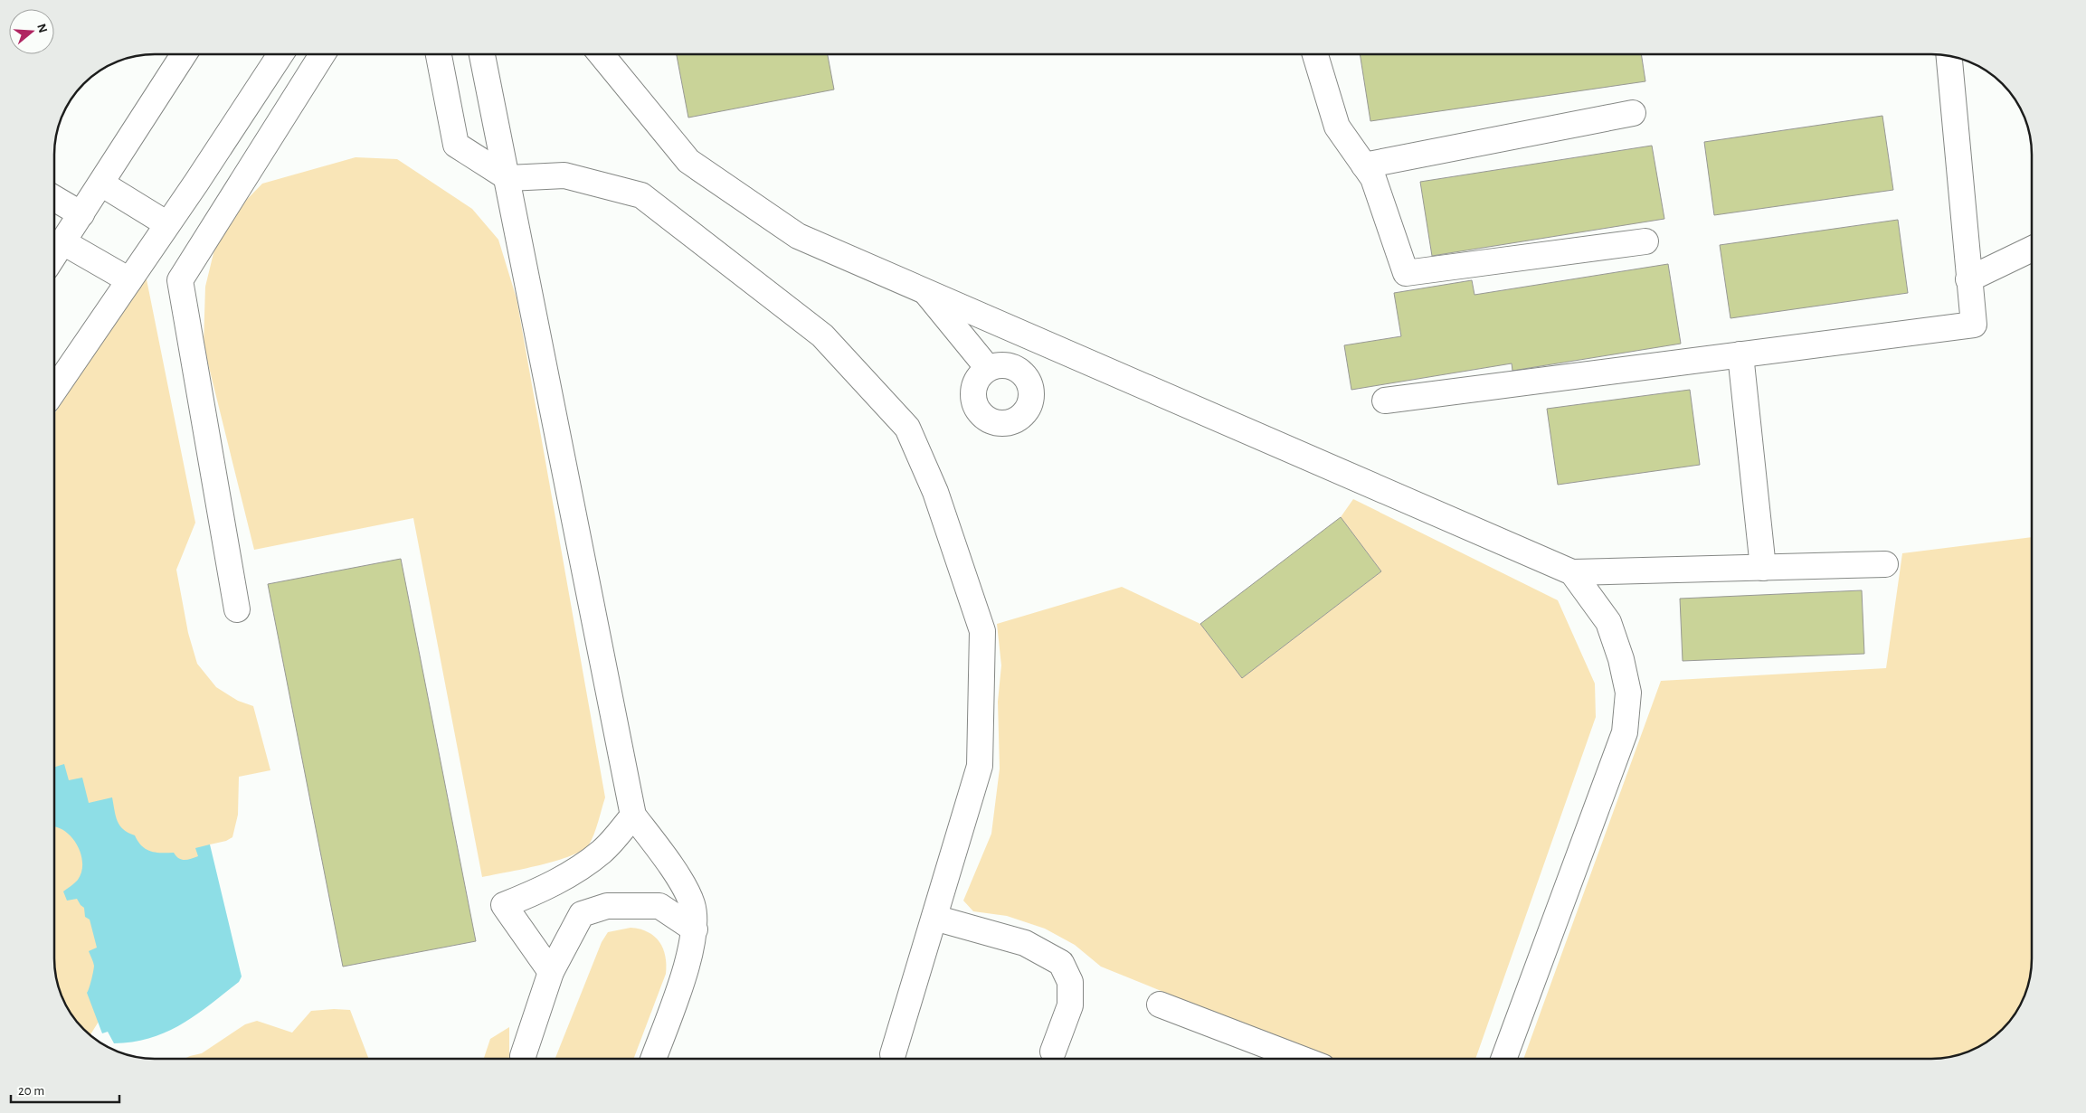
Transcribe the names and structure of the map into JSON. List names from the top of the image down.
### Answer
{
  "scale_bar": "20 m",
  "north": "right"
}
